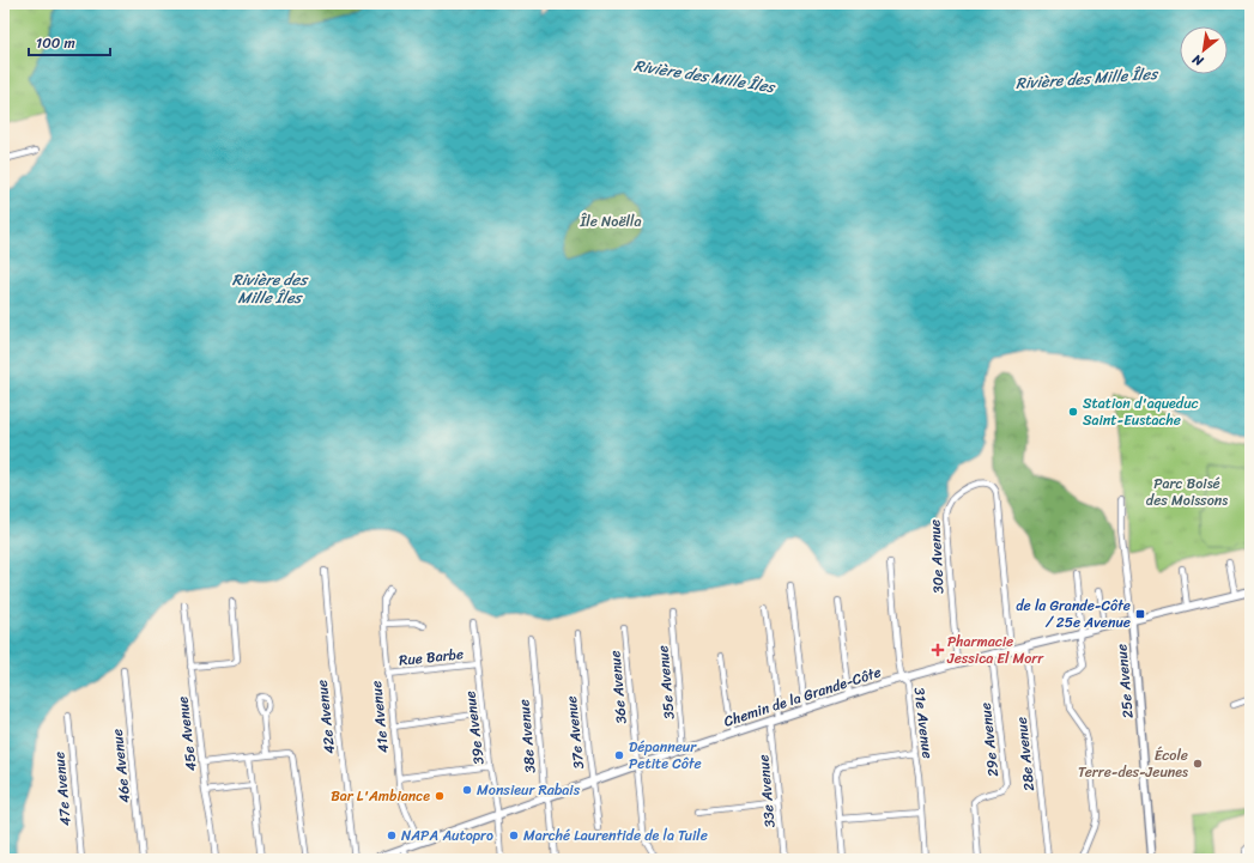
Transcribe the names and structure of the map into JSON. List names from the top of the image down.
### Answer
{
  "streets": {
    "main road": ["Chemin de la Grande-Côte"],
    "street": [
      "30e Avenue",
      "Rue Barbe",
      "25e Avenue",
      "35e Avenue",
      "36e Avenue",
      "42e Avenue",
      "41e Avenue",
      "31e Avenue",
      "39e Avenue",
      "37e Avenue",
      "45e Avenue",
      "38e Avenue",
      "29e Avenue",
      "28e Avenue",
      "46e Avenue",
      "47e Avenue",
      "33e Avenue"
    ]
  },
  "crossings": [
    ["30e Avenue", "Chemin de la Grande-Côte"],
    ["Rue Barbe", "41e Avenue"],
    ["Rue Barbe", "39e Avenue"],
    ["25e Avenue", "Chemin de la Grande-Côte"],
    ["35e Avenue", "Chemin de la Grande-Côte"],
    ["36e Avenue", "Chemin de la Grande-Côte"],
    ["Chemin de la Grande-Côte", "41e Avenue"],
    ["Chemin de la Grande-Côte", "31e Avenue"],
    ["Chemin de la Grande-Côte", "39e Avenue"],
    ["Chemin de la Grande-Côte", "37e Avenue"],
    ["Chemin de la Grande-Côte", "38e Avenue"],
    ["Chemin de la Grande-Côte", "29e Avenue"],
    ["Chemin de la Grande-Côte", "28e Avenue"],
    ["Chemin de la Grande-Côte", "33e Avenue"]
  ],
  "water": ["Rivière des Mille Îles"],
  "parks": ["Île Noëlla", "Parc Boisé des Moissons"],
  "places": {
    "other": [
      "Station d'aqueduc Saint-Eustache",
      "Dépanneur Petite Côte",
      "École Terre-des-Jeunes",
      "Monsieur Rabais",
      "Bar L'Ambiance",
      "NAPA Autopro",
      "Marché Laurentide de la Tuile"
    ],
    "transit": ["de la Grande-Côte / 25e Avenue"],
    "health": ["Pharmacie Jessica El Morr"]
  },
  "scale_bar": "100 m",
  "north": "bottom left"
}
